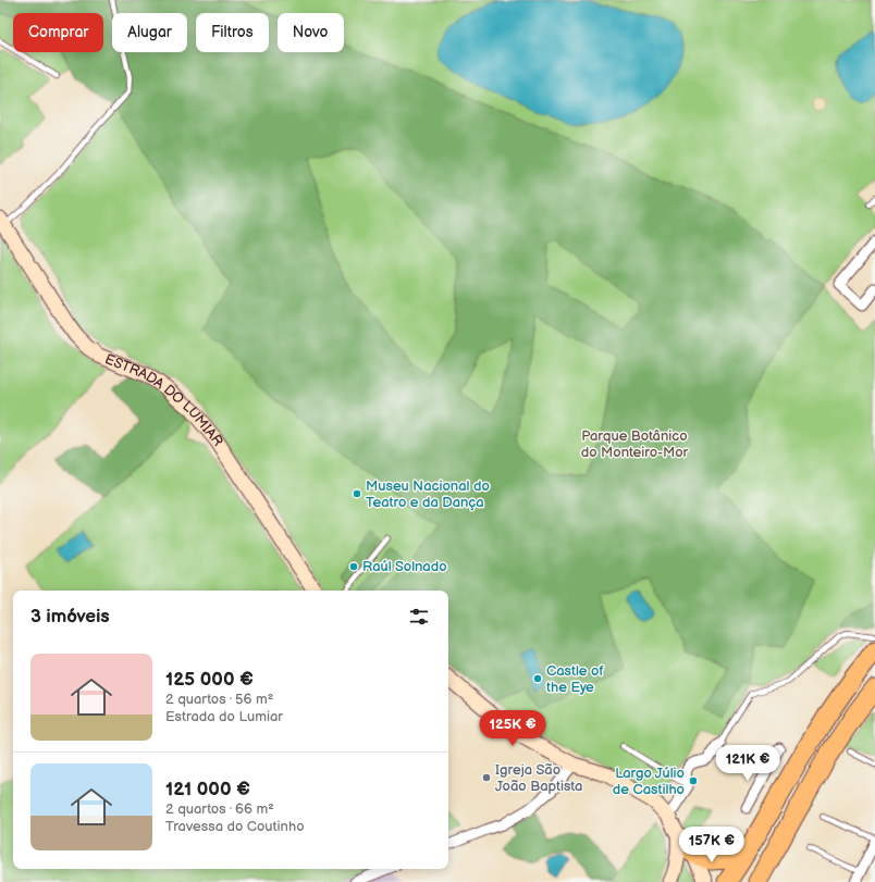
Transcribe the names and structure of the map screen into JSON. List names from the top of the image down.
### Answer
{
  "streets": {
    "street": ["ESTRADA DO LUMIAR"]
  },
  "parks": ["Parque Botânico do Monteiro-Mor"],
  "places": [
    "Museu Nacional do Teatro e da Dança",
    "Raúl Solnado",
    "Castle of the Eye",
    "Igreja São João Baptista",
    "Largo Júlio de Castilho"
  ],
  "page": {
    "chip": [
      "Comprar",
      "Alugar",
      "Filtros",
      "Novo"
    ],
    "heading": "3 imóveis",
    "list": [
      {
        "name": "125 000 €",
        "note": "2 quartos · 56 m² · Estrada do Lumiar"
      },
      {
        "name": "121 000 €",
        "note": "2 quartos · 66 m² · Travessa do Coutinho"
      }
    ],
    "price": ["125K €", "121K €", "157K €"]
  }
}
